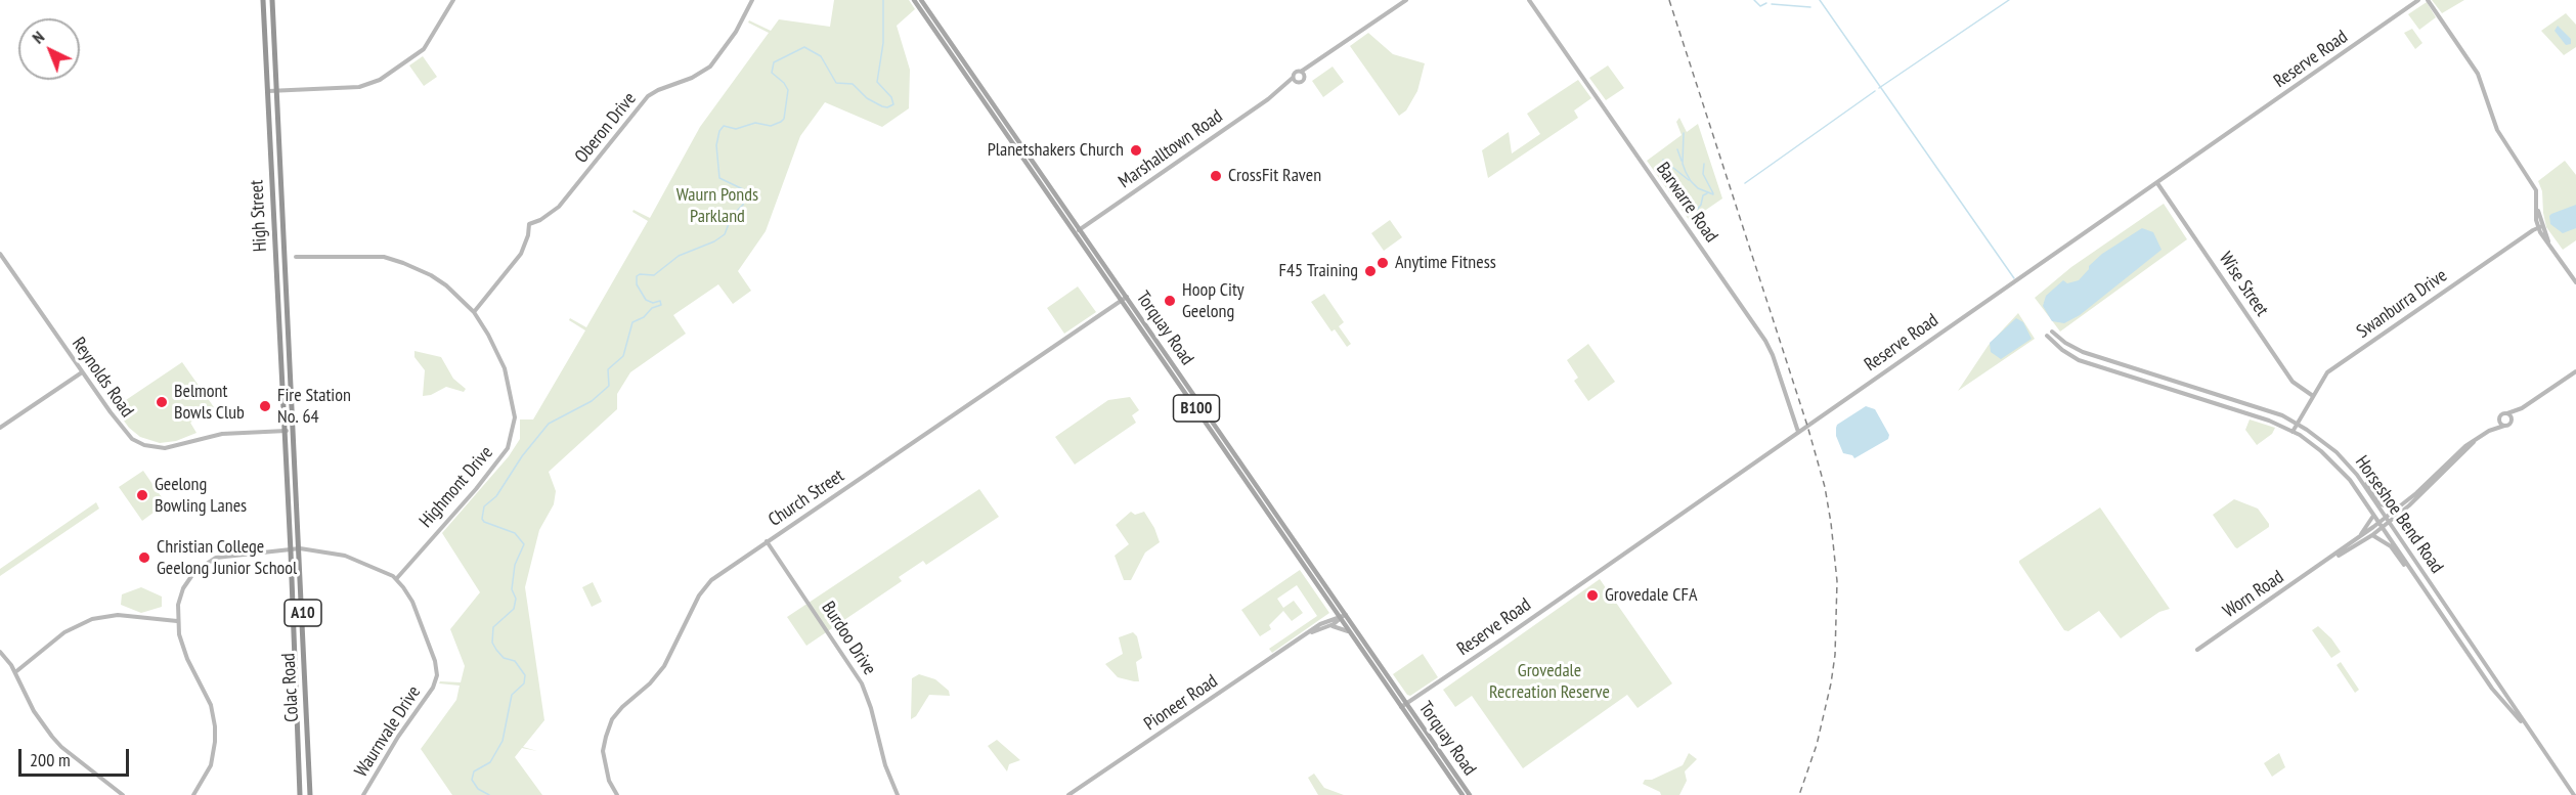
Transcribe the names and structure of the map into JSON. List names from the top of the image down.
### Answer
{
  "streets": {
    "highway": ["High Street", "A10", "Colac Road"],
    "main road": ["Torquay Road", "B100"],
    "street": [
      "Reserve Road",
      "Oberon Drive",
      "Marshalltown Road",
      "Barwarre Road",
      "Wise Street",
      "Swanburra Drive",
      "Reynolds Road",
      "Highmont Drive",
      "Church Street",
      "Horseshoe Bend Road",
      "Worn Road",
      "Burdoo Drive",
      "Pioneer Road",
      "Waurnvale Drive"
    ]
  },
  "crossings": [
    ["Reserve Road", "Barwarre Road"],
    ["Reserve Road", "Wise Street"],
    ["Reserve Road", "Torquay Road"],
    ["Oberon Drive", "Highmont Drive"],
    ["Marshalltown Road", "Torquay Road"],
    ["High Street", "Reynolds Road"],
    ["High Street", "Colac Road"],
    ["Wise Street", "Swanburra Drive"],
    ["Swanburra Drive", "Horseshoe Bend Road"],
    ["Torquay Road", "Church Street"],
    ["Torquay Road", "Pioneer Road"],
    ["Reynolds Road", "Colac Road"],
    ["Highmont Drive", "Waurnvale Drive"],
    ["Church Street", "Burdoo Drive"],
    ["Horseshoe Bend Road", "Worn Road"],
    ["Colac Road", "Waurnvale Drive"]
  ],
  "parks": ["Waurn Ponds Parkland", "Grovedale Recreation Reserve"],
  "places": [
    "Planetshakers Church",
    "CrossFit Raven",
    "Anytime Fitness",
    "F45 Training",
    "Hoop City Geelong",
    "Belmont Bowls Club",
    "Fire Station No. 64",
    "Geelong Bowling Lanes",
    "Christian College Geelong Junior School",
    "Grovedale CFA"
  ],
  "scale_bar": "200 m",
  "north": "top left"
}
